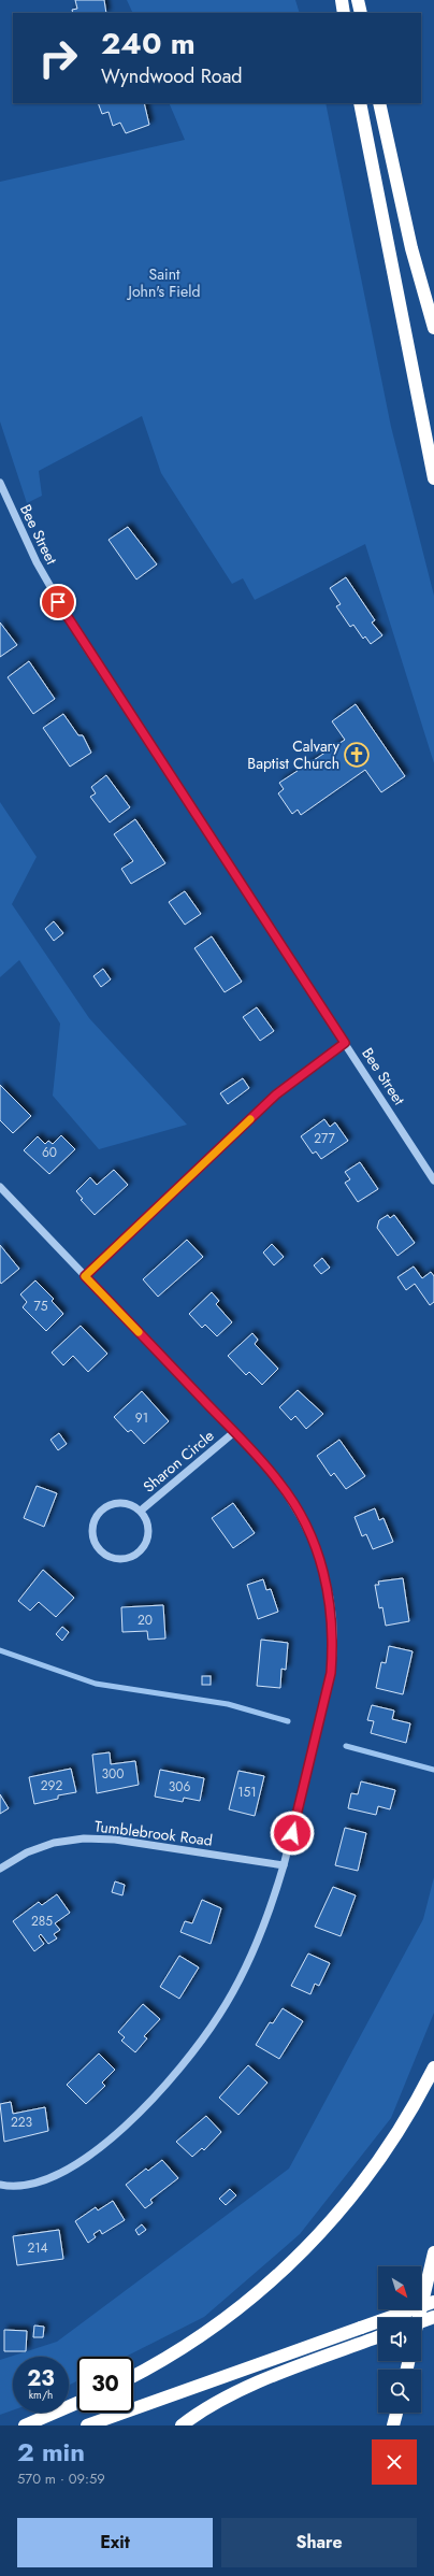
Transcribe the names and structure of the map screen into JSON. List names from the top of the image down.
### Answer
{
  "streets": {
    "street": ["Bee Street", "Sharon Circle", "Tumblebrook Road"]
  },
  "parks": ["Saint John's Field"],
  "places": {
    "church": ["Calvary Baptist Church"]
  },
  "house_numbers": [
    "277",
    "60",
    "75",
    "91",
    "20",
    "300",
    "292",
    "306",
    "151",
    "285",
    "223",
    "214"
  ],
  "north": "bottom right",
  "page": {
    "turn": ["240 m", "Wyndwood Road"],
    "speed": "23 km/h",
    "limit": "30",
    "heading": ["2 min", "570 m · 09:59"],
    "buttons": ["Exit", "Share"]
  }
}
